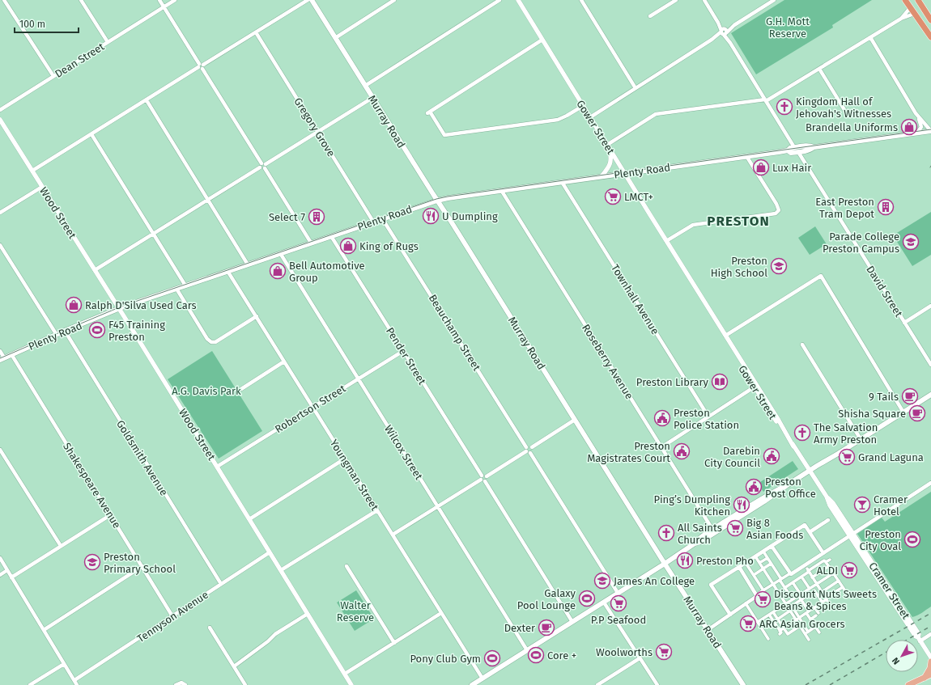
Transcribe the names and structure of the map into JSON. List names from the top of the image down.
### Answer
{
  "streets": {
    "main road": ["Murray Road", "Plenty Road"],
    "street": [
      "Dean Street",
      "Gregory Grove",
      "Gower Street",
      "Wood Street",
      "David Street",
      "Townhall Avenue",
      "Beauchamp Street",
      "Pender Street",
      "Roseberry Avenue",
      "Robertson Street",
      "Wilcox Street",
      "Goldsmith Avenue",
      "Youngman Street",
      "Shakespeare Avenue",
      "Cramer Street",
      "Tennyson Avenue"
    ]
  },
  "crossings": [
    ["Murray Road", "Plenty Road"],
    ["Gregory Grove", "Plenty Road"],
    ["Gower Street", "Plenty Road"],
    ["Gower Street", "Cramer Street"],
    ["Plenty Road", "Wood Street"],
    ["Plenty Road", "David Street"],
    ["Plenty Road", "Townhall Avenue"],
    ["Plenty Road", "Beauchamp Street"],
    ["Plenty Road", "Pender Street"],
    ["Plenty Road", "Roseberry Avenue"],
    ["Plenty Road", "Wilcox Street"],
    ["Plenty Road", "Goldsmith Avenue"],
    ["Plenty Road", "Youngman Street"],
    ["Plenty Road", "Shakespeare Avenue"],
    ["Wood Street", "Robertson Street"],
    ["Wood Street", "Tennyson Avenue"],
    ["Pender Street", "Robertson Street"],
    ["Robertson Street", "Wilcox Street"],
    ["Robertson Street", "Youngman Street"],
    ["Goldsmith Avenue", "Tennyson Avenue"],
    ["Shakespeare Avenue", "Tennyson Avenue"]
  ],
  "districts": ["PRESTON"],
  "parks": ["G.H. Mott Reserve", "A.G. Davis Park", "Walter Reserve"],
  "places": {
    "church": ["Kingdom Hall of Jehovah's Witnesses", "The Salvation Army Preston", "All Saints Church"],
    "shop": [
      "Brandella Uniforms",
      "Lux Hair",
      "King of Rugs",
      "Bell Automotive Group",
      "Ralph D'Silva Used Cars"
    ],
    "supermarket": [
      "LMCT+",
      "Grand Laguna",
      "Big 8 Asian Foods",
      "ALDI",
      "Discount Nuts Sweets Beans & Spices",
      "P.P Seafood",
      "ARC Asian Grocers",
      "Woolworths"
    ],
    "building": ["East Preston Tram Depot", "Select 7"],
    "restaurant": ["U Dumpling", "Ping’s Dumpling Kitchen", "Preston Pho"],
    "school or university": [
      "Parade College Preston Campus",
      "Preston High School",
      "Preston Primary School",
      "James An College"
    ],
    "sports": [
      "F45 Training Preston",
      "Preston City Oval",
      "Galaxy Pool Lounge",
      "Core +",
      "Pony Club Gym"
    ],
    "library": ["Preston Library"],
    "cafe": ["9 Tails", "Shisha Square", "Dexter"],
    "public building": [
      "Preston Police Station",
      "Preston Magistrates Court",
      "Darebin City Council",
      "Preston Post Office"
    ],
    "bar": ["Cramer Hotel"]
  },
  "scale_bar": "100 m",
  "north": "bottom left"
}
